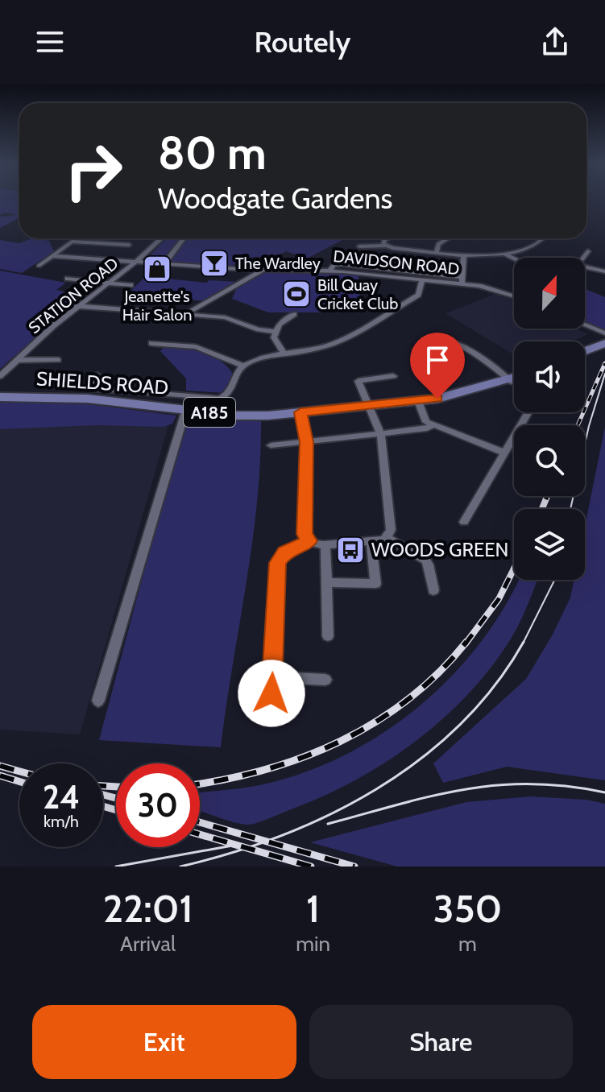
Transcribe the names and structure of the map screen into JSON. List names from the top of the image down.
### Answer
{
  "streets": {
    "main road": ["SHIELDS ROAD", "A185"],
    "street": ["DAVIDSON ROAD", "STATION ROAD"]
  },
  "crossings": [
    ["DAVIDSON ROAD", "STATION ROAD"],
    ["SHIELDS ROAD", "A185"]
  ],
  "places": {
    "bar": ["The Wardley"],
    "shop": ["Jeanette's Hair Salon"],
    "sports": ["Bill Quay Cricket Club"],
    "bus stop": ["WOODS GREEN"]
  },
  "north": "top",
  "page": {
    "header": "Routely",
    "turn": ["80 m", "Woodgate Gardens"],
    "speed": "24 km/h",
    "limit": "30",
    "eta": [
      "22:01",
      "Arrival",
      "1",
      "min",
      "350",
      "m"
    ],
    "buttons": ["Exit", "Share"]
  }
}
